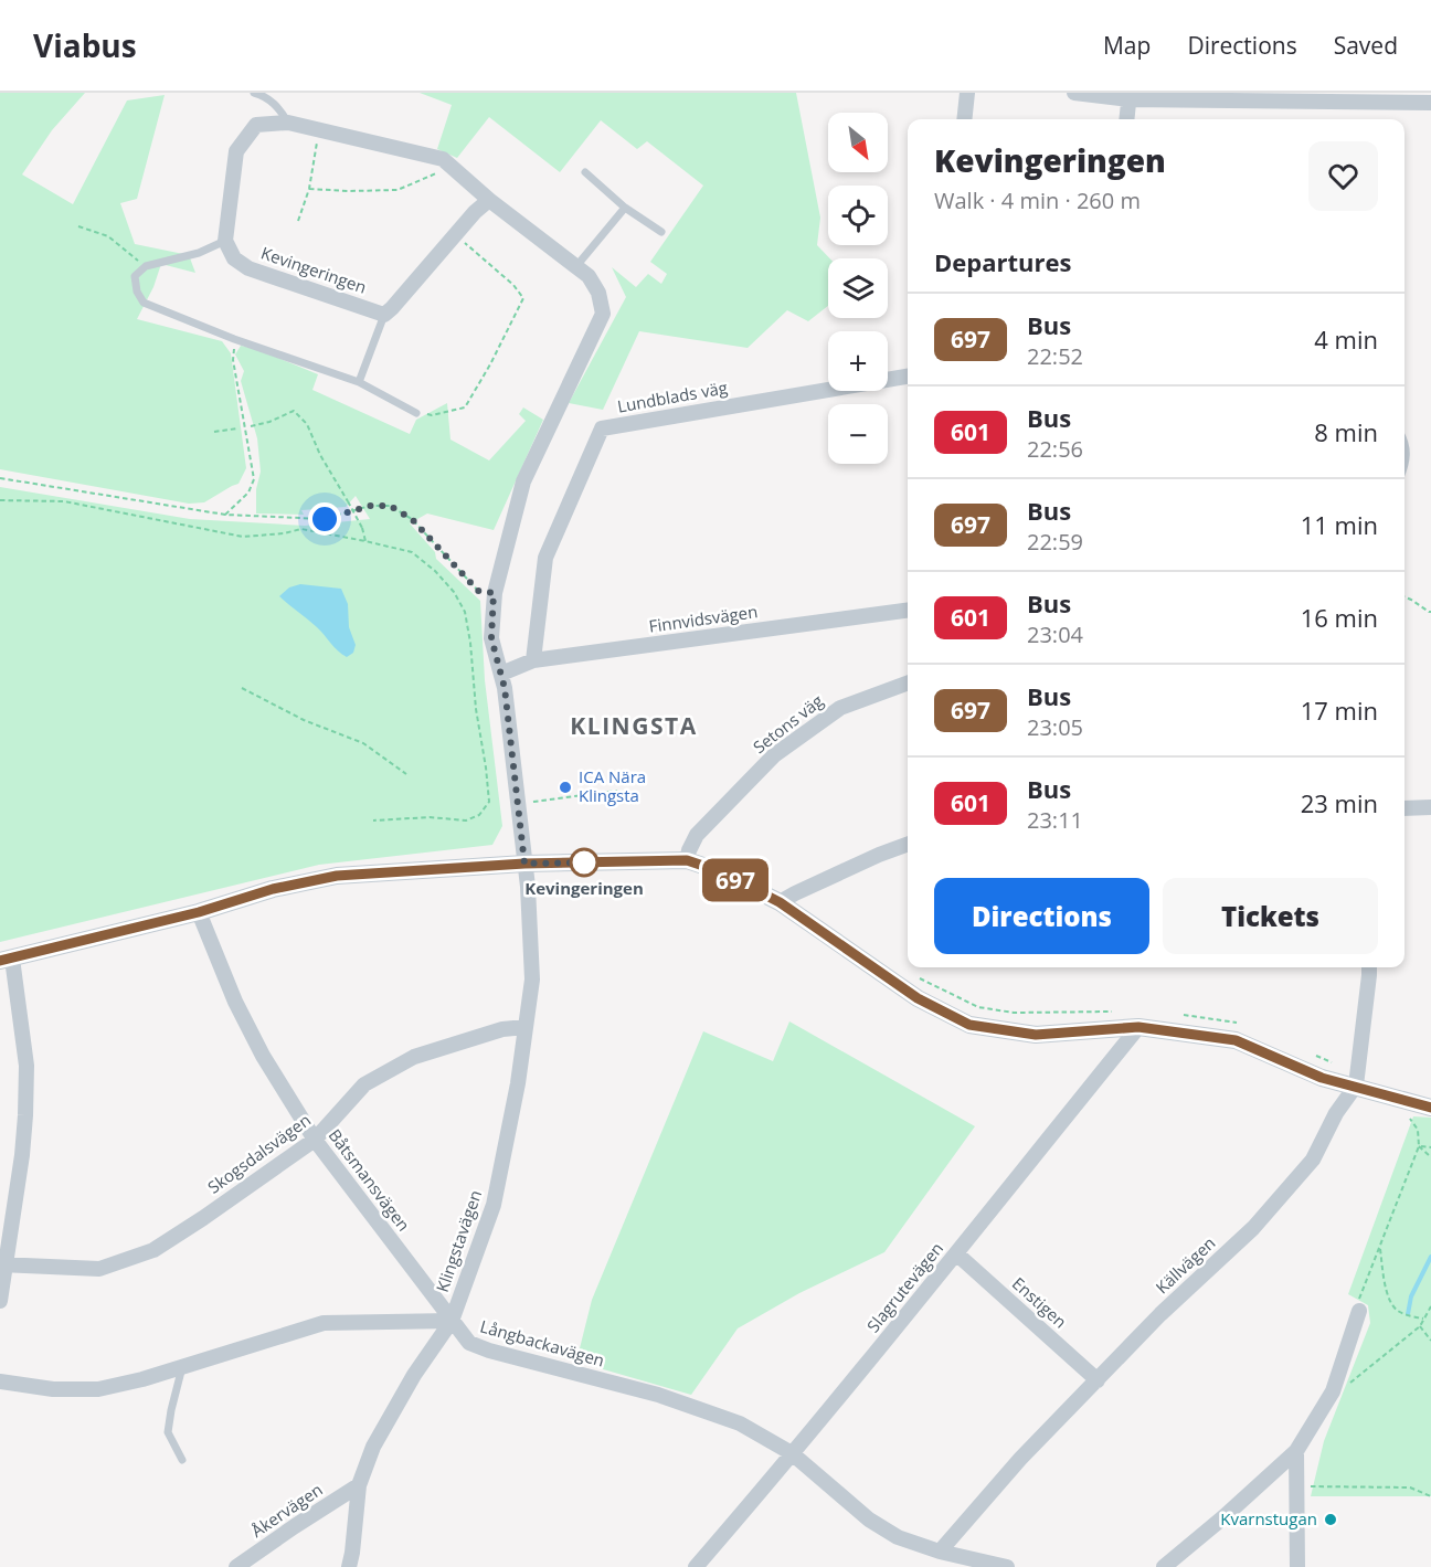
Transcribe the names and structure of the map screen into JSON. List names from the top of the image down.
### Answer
{
  "streets": {
    "street": [
      "Kevingeringen",
      "Lundblads väg",
      "Finnvidsvägen",
      "Setons väg",
      "Skogsdalsvägen",
      "Båtsmansvägen",
      "Klingstavägen",
      "Källvägen",
      "Slagrutevägen",
      "Enstigen",
      "Långbackavägen",
      "Åkervägen"
    ]
  },
  "crossings": [
    ["Lundblads väg", "Finnvidsvägen"],
    ["Skogsdalsvägen", "Båtsmansvägen"],
    ["Skogsdalsvägen", "Klingstavägen"],
    ["Båtsmansvägen", "Klingstavägen"],
    ["Båtsmansvägen", "Långbackavägen"],
    ["Klingstavägen", "Långbackavägen"],
    ["Klingstavägen", "Åkervägen"],
    ["Källvägen", "Enstigen"],
    ["Källvägen", "Långbackavägen"],
    ["Slagrutevägen", "Enstigen"],
    ["Slagrutevägen", "Långbackavägen"]
  ],
  "districts": ["KLINGSTA"],
  "places": ["ICA Nära Klingsta", "Kevingeringen", "Kvarnstugan"],
  "lines": ["bus line 697"],
  "north": "bottom right",
  "page": {
    "header": "Viabus",
    "nav": ["Map", "Directions", "Saved"],
    "on_map": "697",
    "map_buttons": ["+", "−"],
    "heading": [
      ["Kevingeringen", "Walk · 4 min · 260 m"],
      "Departures"
    ],
    "list": [
      {
        "mark": "697",
        "name": "Bus",
        "note": "22:52",
        "value": "4 min"
      },
      {
        "mark": "601",
        "name": "Bus",
        "note": "22:56",
        "value": "8 min"
      },
      {
        "mark": "697",
        "name": "Bus",
        "note": "22:59",
        "value": "11 min"
      },
      {
        "mark": "601",
        "name": "Bus",
        "note": "23:04",
        "value": "16 min"
      },
      {
        "mark": "697",
        "name": "Bus",
        "note": "23:05",
        "value": "17 min"
      },
      {
        "mark": "601",
        "name": "Bus",
        "note": "23:11",
        "value": "23 min"
      }
    ],
    "buttons": ["Directions", "Tickets"]
  }
}
